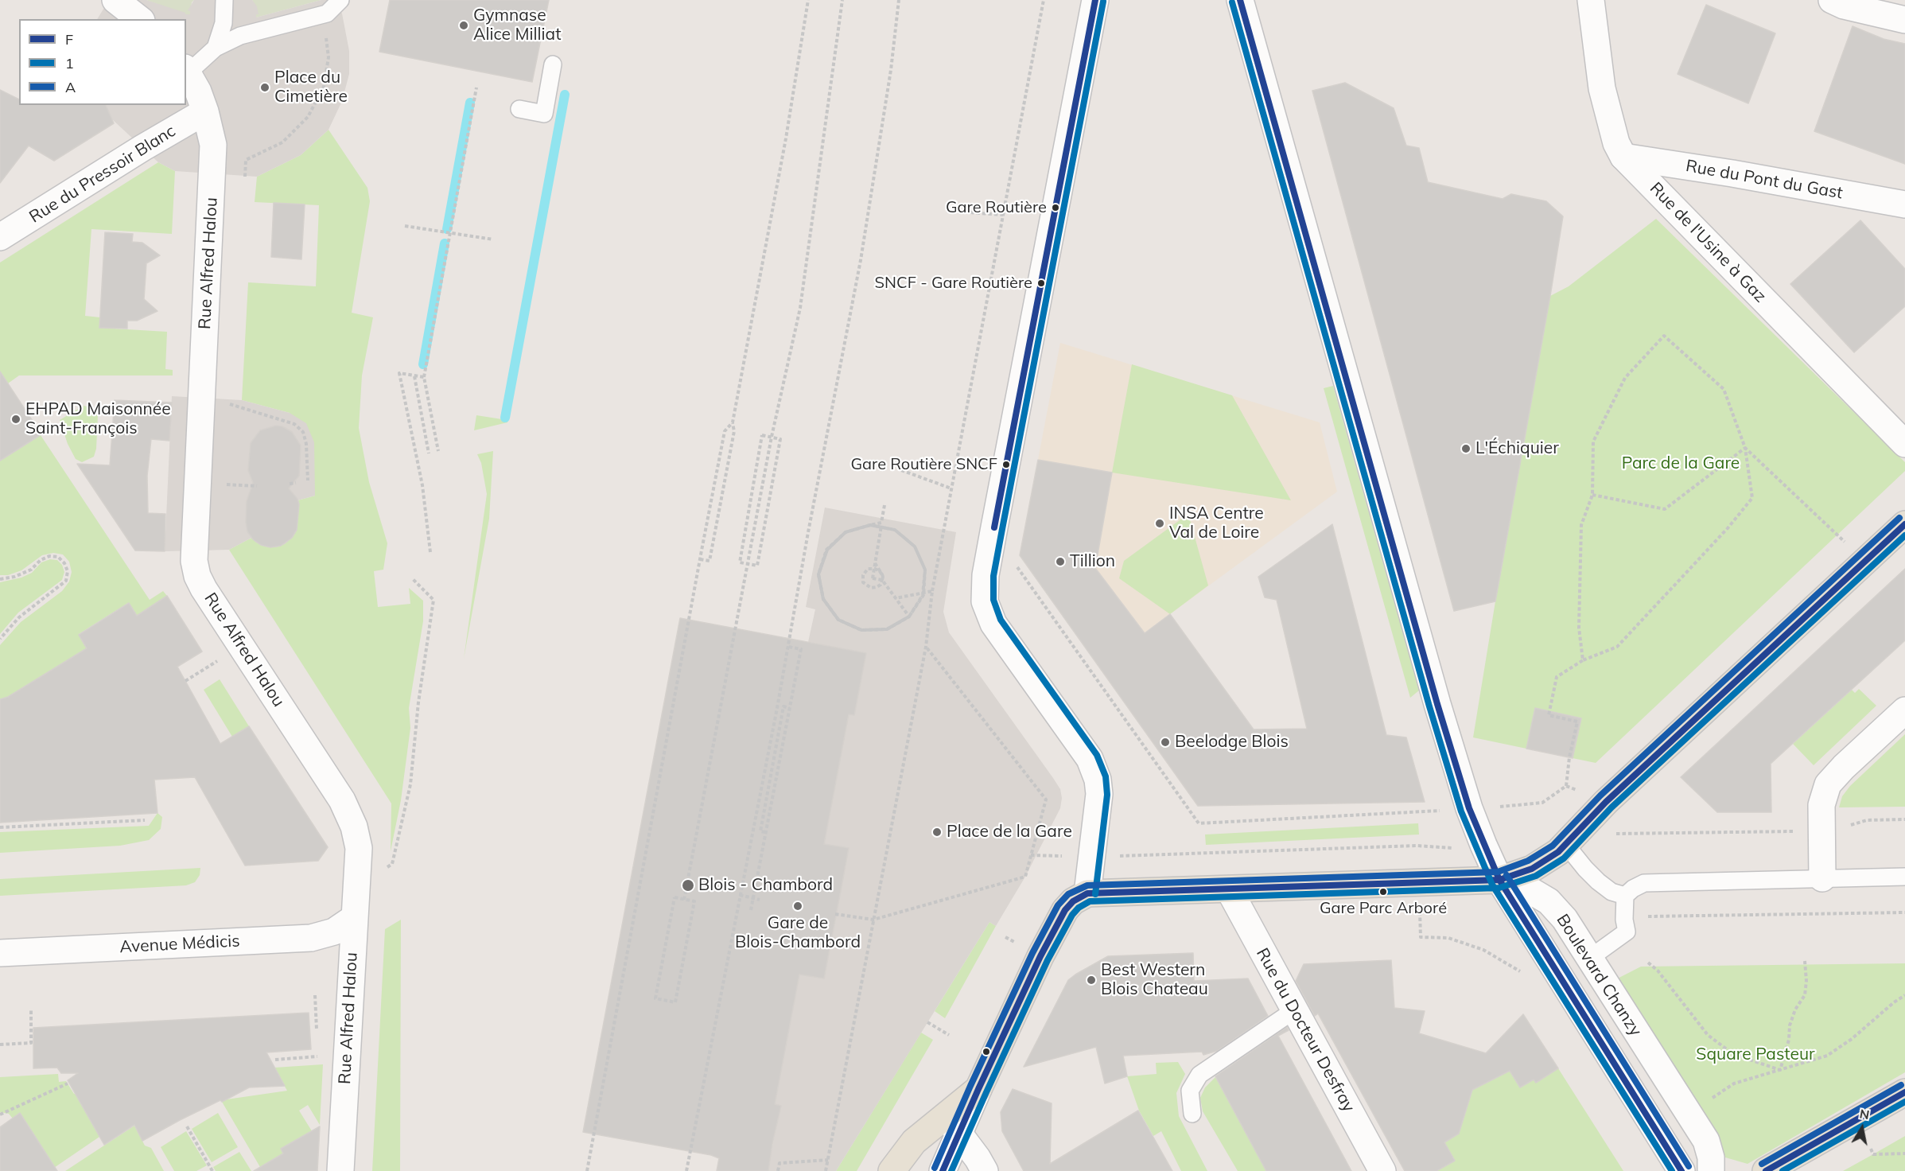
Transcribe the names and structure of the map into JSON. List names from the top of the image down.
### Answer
{
  "streets": {
    "street": [
      "Rue du Pressoir Blanc",
      "Rue du Pont du Gast",
      "Rue de l'Usine à Gaz",
      "Rue Alfred Halou",
      "Avenue Médicis",
      "Boulevard Chanzy",
      "Rue du Docteur Desfray"
    ]
  },
  "crossings": [
    ["Rue du Pressoir Blanc", "Rue Alfred Halou"],
    ["Rue du Pont du Gast", "Rue de l'Usine à Gaz"],
    ["Rue Alfred Halou", "Avenue Médicis"]
  ],
  "parks": ["Parc de la Gare", "Square Pasteur"],
  "places": [
    "Gymnase Alice Milliat",
    "Place du Cimetière",
    "Gare Routière",
    "SNCF - Gare Routière",
    "EHPAD Maisonnée Saint-François",
    "L'Échiquier",
    "Gare Routière SNCF",
    "INSA Centre Val de Loire",
    "Tillion",
    "Beelodge Blois",
    "Place de la Gare",
    "Blois - Chambord",
    "Gare Parc Arboré",
    "Gare de Blois-Chambord",
    "Best Western Blois Chateau"
  ],
  "lines": ["transit line F", "transit line 1", "transit line A"],
  "legend": ["F", "1", "A"],
  "north": "top"
}
